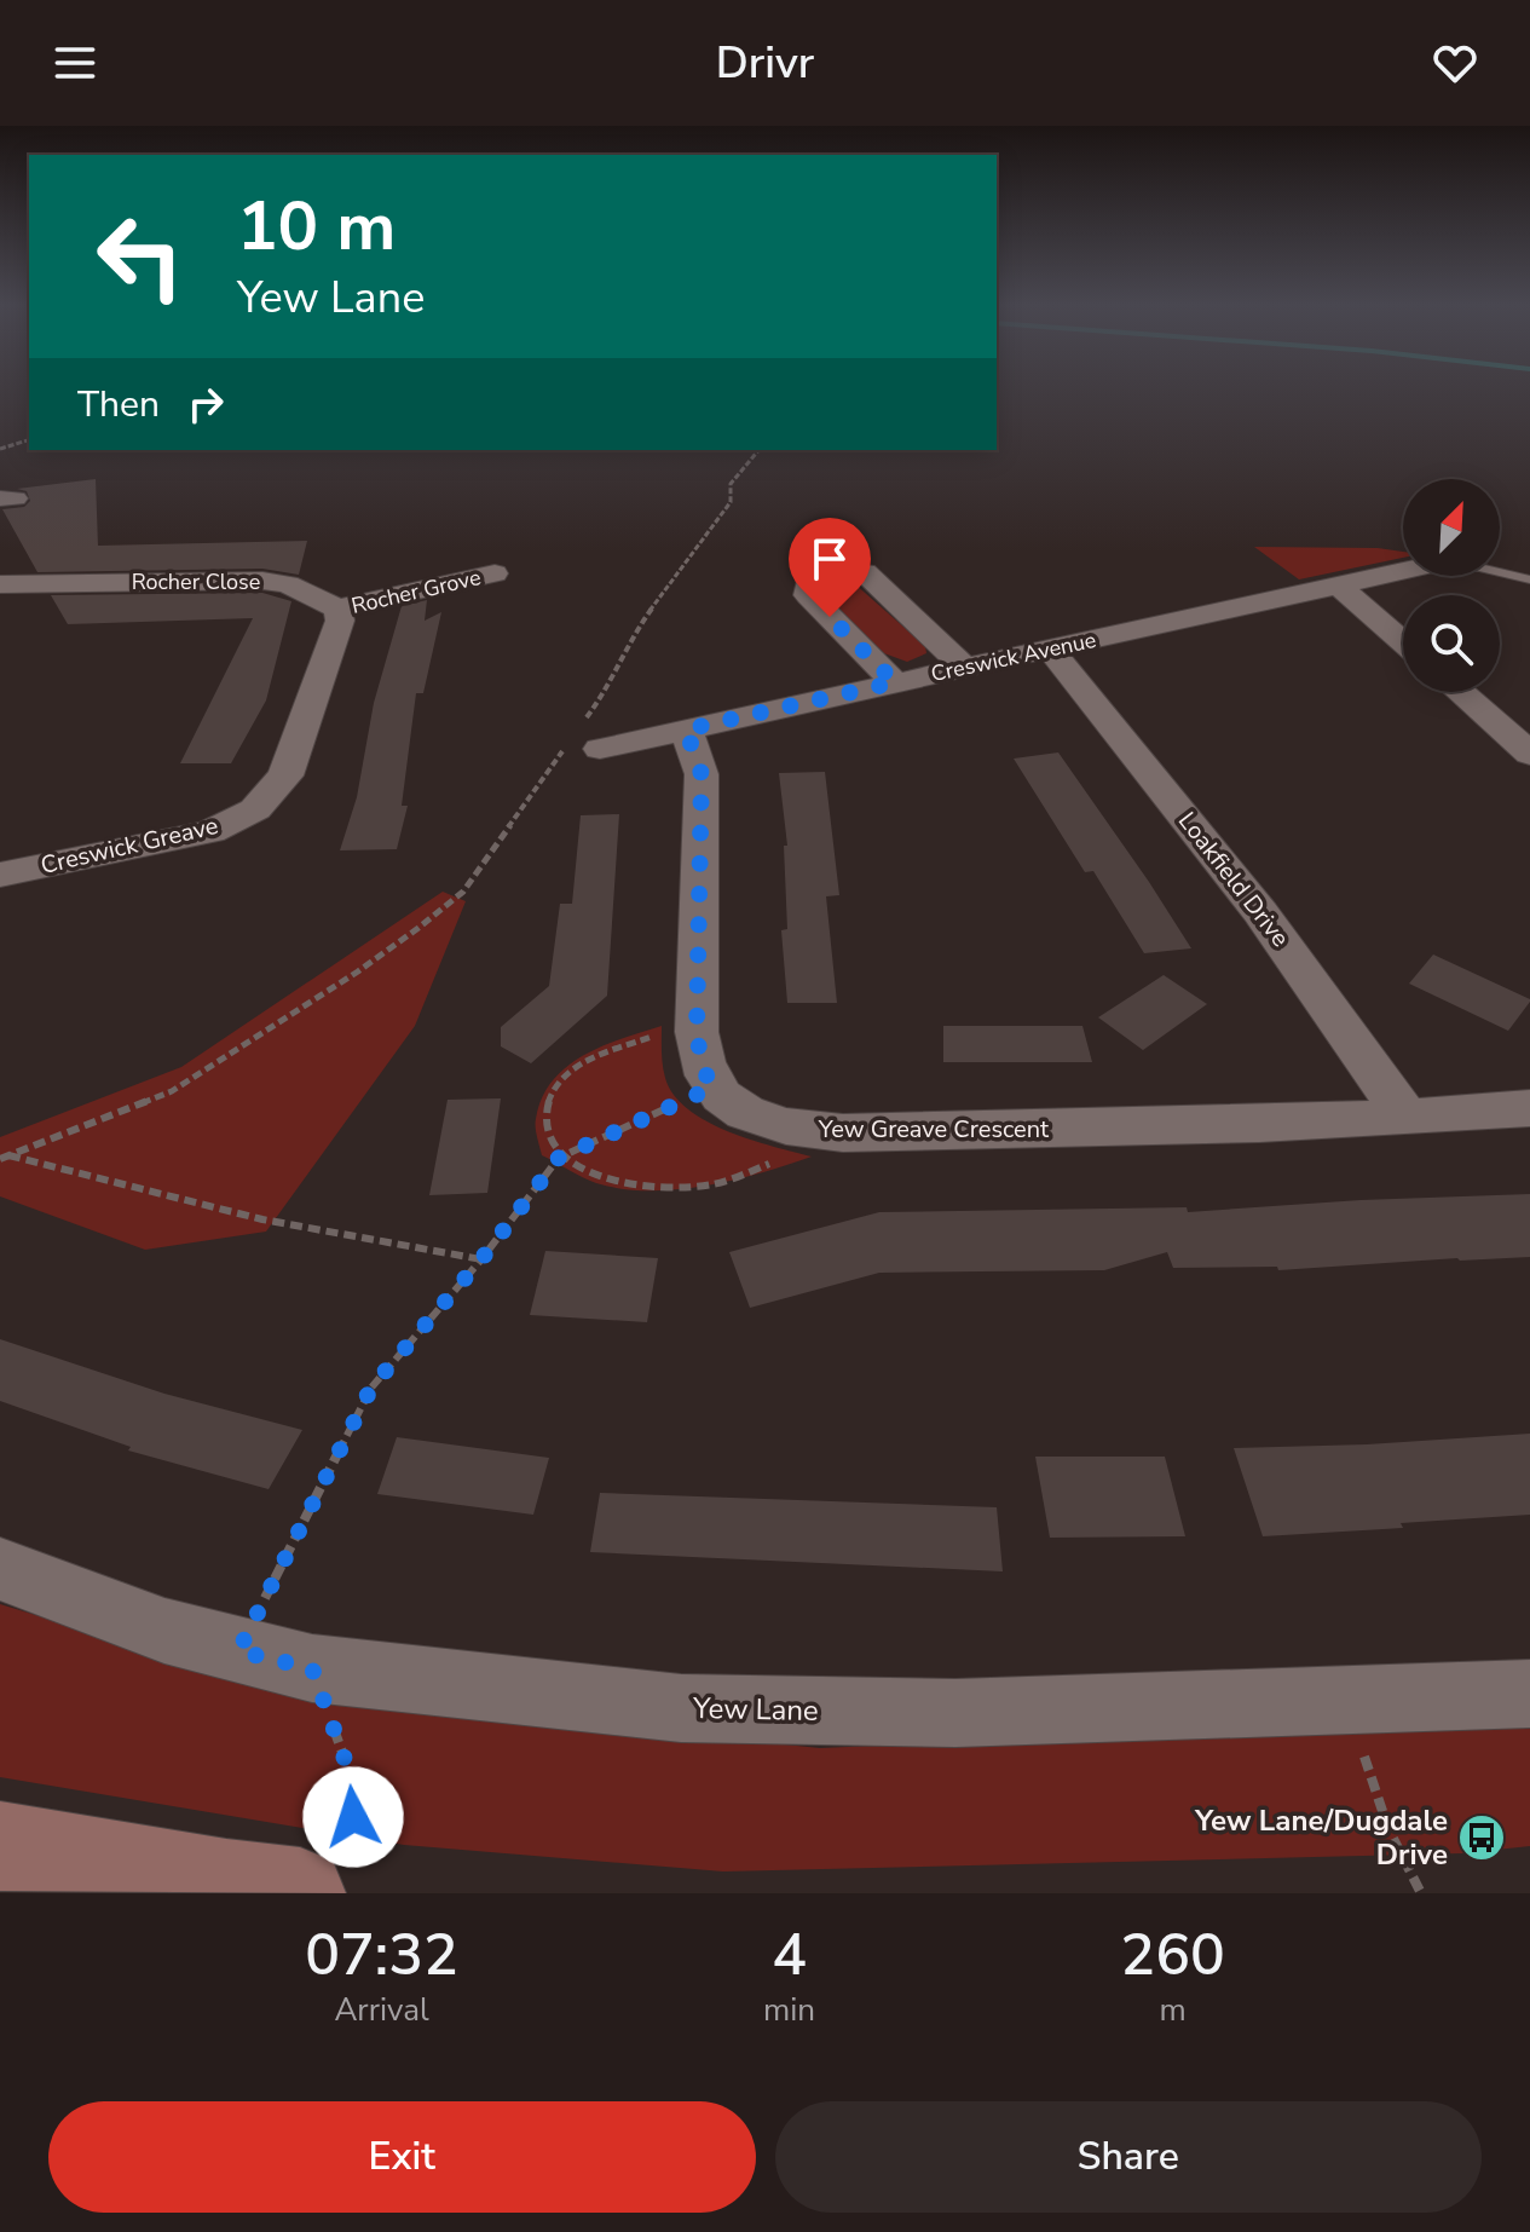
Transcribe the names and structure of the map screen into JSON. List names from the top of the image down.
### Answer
{
  "streets": {
    "street": [
      "Rocher Close",
      "Rocher Grove",
      "Creswick Avenue",
      "Creswick Greave",
      "Loakfield Drive",
      "Yew Greave Crescent",
      "Yew Lane"
    ]
  },
  "crossings": [
    ["Rocher Close", "Rocher Grove"],
    ["Rocher Close", "Creswick Greave"],
    ["Rocher Grove", "Creswick Greave"],
    ["Creswick Avenue", "Loakfield Drive"],
    ["Loakfield Drive", "Yew Greave Crescent"]
  ],
  "places": {
    "bus stop": ["Yew Lane/Dugdale Drive"]
  },
  "north": "top right",
  "page": {
    "header": "Drivr",
    "turn": ["10 m", "Yew Lane"],
    "then": "Then",
    "eta": [
      "07:32",
      "Arrival",
      "4",
      "min",
      "260",
      "m"
    ],
    "buttons": ["Exit", "Share"]
  }
}
